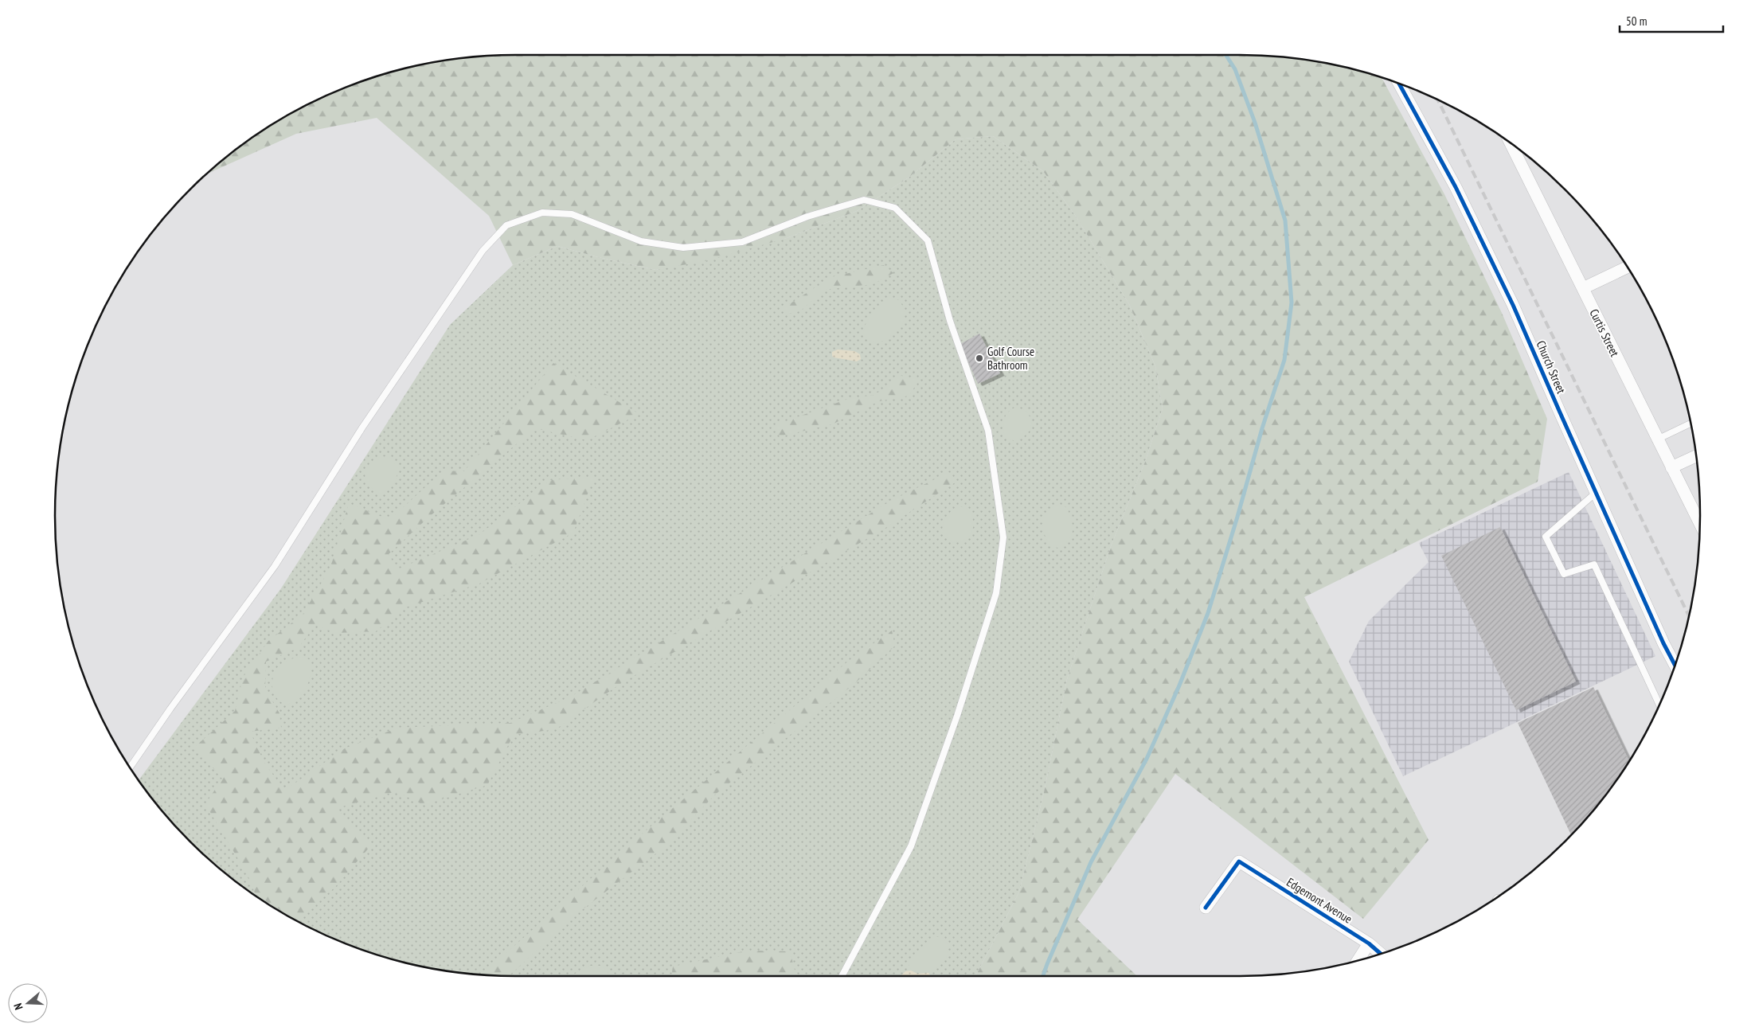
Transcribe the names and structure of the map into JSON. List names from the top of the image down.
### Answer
{
  "streets": {
    "street": ["Curtis Street", "Church Street", "Edgemont Avenue"]
  },
  "places": ["Golf Course Bathroom"],
  "scale_bar": "50 m",
  "north": "left"
}
